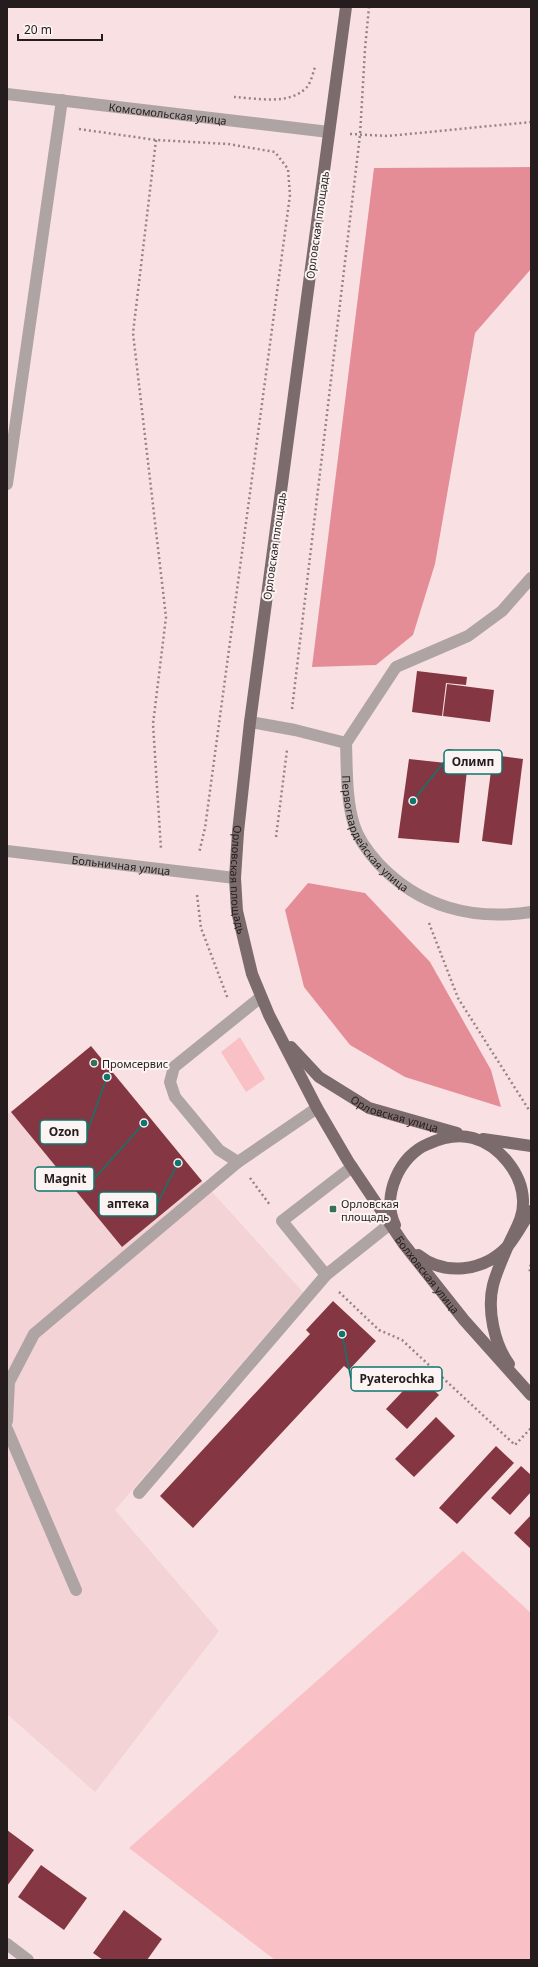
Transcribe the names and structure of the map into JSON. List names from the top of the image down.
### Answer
{
  "streets": {
    "main road": ["Орловская площадь", "Орловская улица", "Болховская улица"],
    "street": ["Комсомольская улица", "Первогвардейская улица", "Больничная улица"]
  },
  "crossings": [
    ["Комсомольская улица", "Орловская площадь"],
    ["Орловская площадь", "Больничная улица"],
    ["Орловская площадь", "Орловская улица"],
    ["Орловская площадь", "Болховская улица"],
    ["Орловская улица", "Болховская улица"]
  ],
  "places": {
    "other": [
      "Олимп",
      "Промсервис",
      "Ozon",
      "Magnit",
      "аптека",
      "Pyaterochka"
    ],
    "transit": ["Орловская площадь"]
  },
  "scale_bar": "20 m"
}
